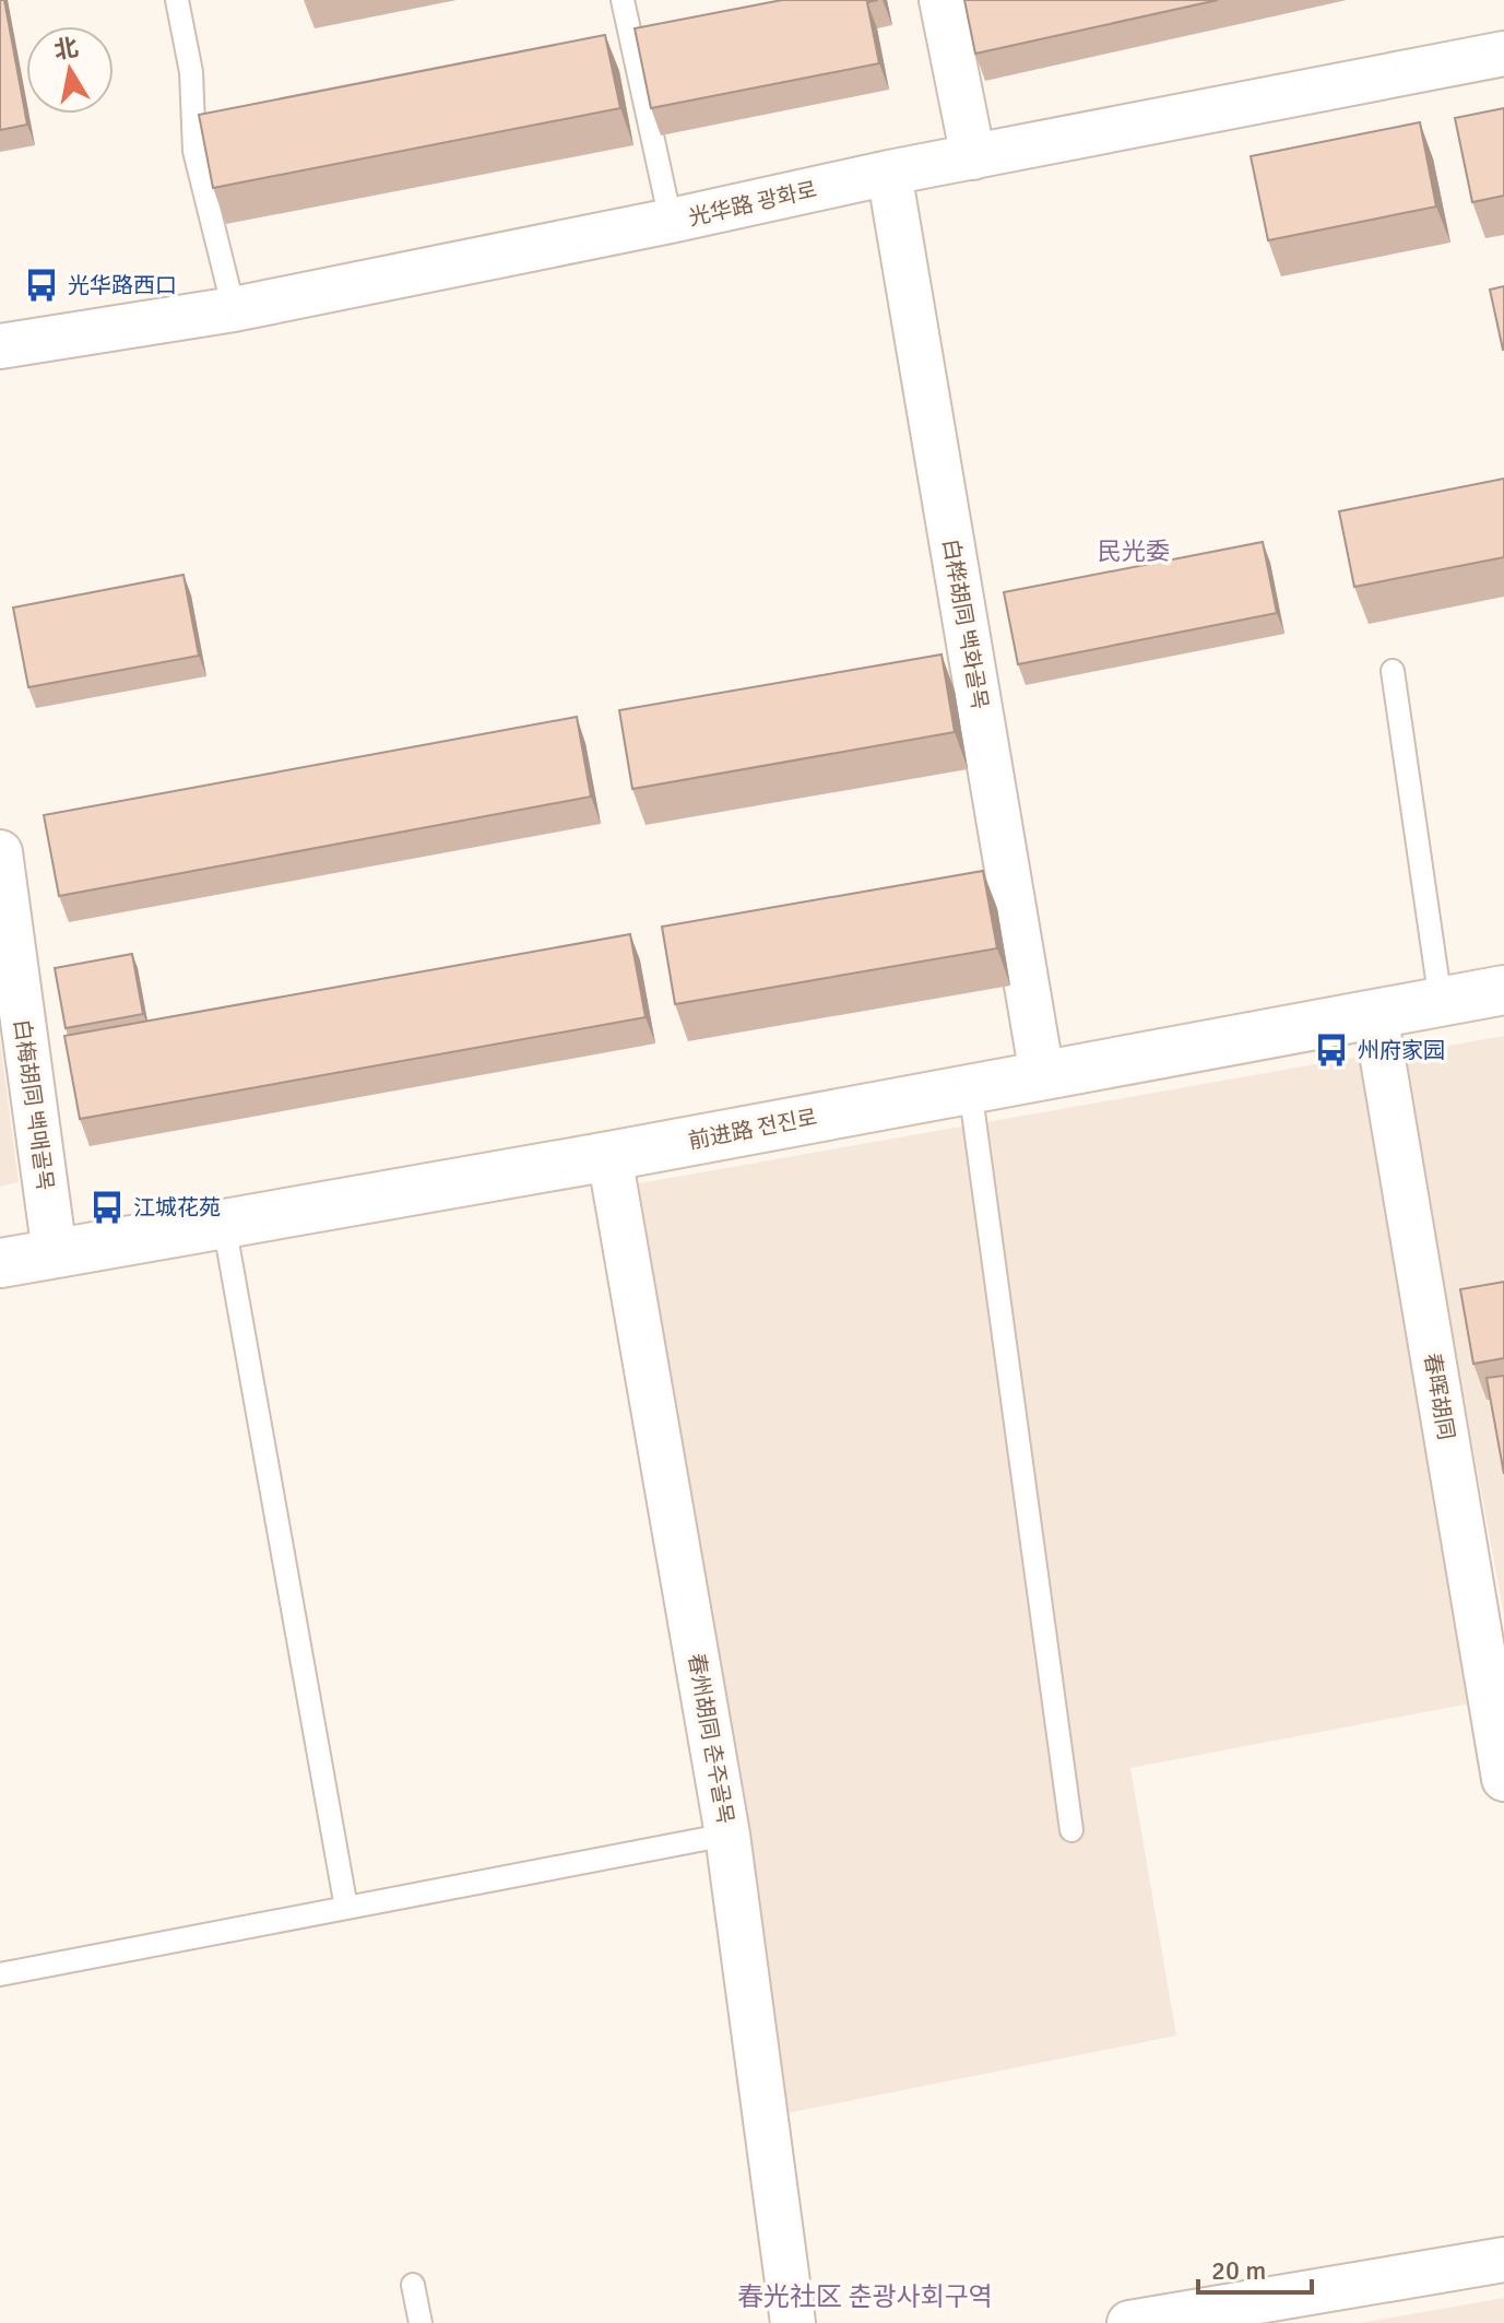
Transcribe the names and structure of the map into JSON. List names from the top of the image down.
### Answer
{
  "streets": {
    "street": [
      "光华路 광화로",
      "白桦胡同 백화골목",
      "白梅胡同 백매골목",
      "前进路 전진로",
      "春晖胡同",
      "春州胡同 춘주골목"
    ]
  },
  "crossings": [
    ["光华路 광화로", "白桦胡同 백화골목"],
    ["白桦胡同 백화골목", "前进路 전진로"],
    ["白梅胡同 백매골목", "前进路 전진로"],
    ["前进路 전진로", "春晖胡同"],
    ["前进路 전진로", "春州胡同 춘주골목"]
  ],
  "districts": ["民光委", "春光社区 춘광사회구역"],
  "places": {
    "bus stop": ["光华路西口", "州府家园", "江城花苑"]
  },
  "scale_bar": "20 m",
  "north": "top"
}
